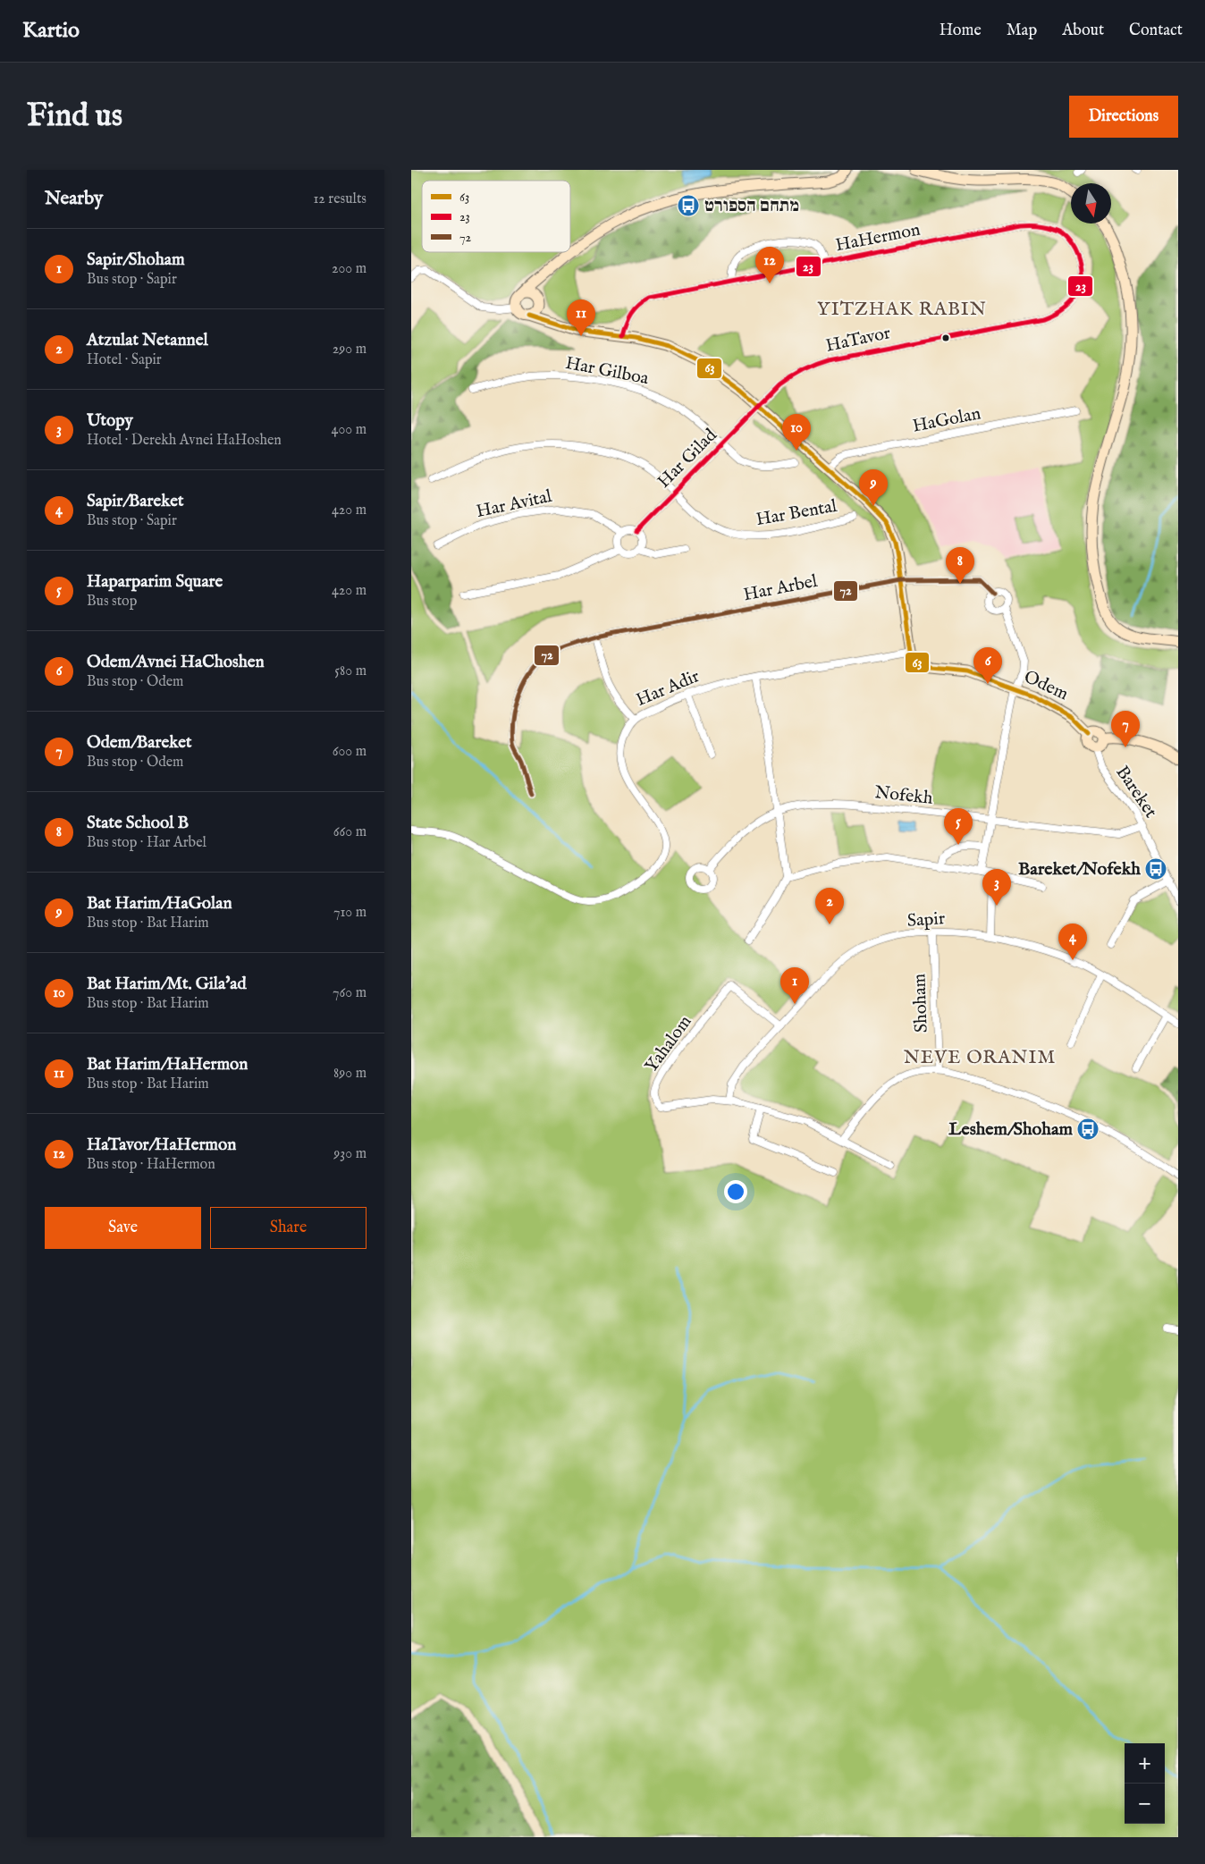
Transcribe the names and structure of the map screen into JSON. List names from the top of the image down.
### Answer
{
  "streets": {
    "street": [
      "HaHermon",
      "HaTavor",
      "Har Gilboa",
      "HaGolan",
      "Har Gilad",
      "Har Avital",
      "Har Bental",
      "Har Arbel",
      "Odem",
      "Har Adir",
      "Bareket",
      "Nofekh",
      "Sapir",
      "Shoham",
      "Yahalom"
    ]
  },
  "crossings": [
    ["HaHermon", "HaTavor"],
    ["HaTavor", "Har Gilad"],
    ["Har Gilboa", "Har Gilad"],
    ["Har Gilad", "Har Avital"],
    ["Har Gilad", "Har Bental"],
    ["Odem", "Har Adir"],
    ["Odem", "Bareket"],
    ["Bareket", "Nofekh"],
    ["Sapir", "Shoham"],
    ["Sapir", "Yahalom"]
  ],
  "districts": ["YITZHAK RABIN", "NEVE ORANIM"],
  "places": {
    "bus stop": ["מתחם הספורט", "Bareket/Nofekh", "Leshem/Shoham"]
  },
  "lines": ["transit line 23", "transit line 63", "transit line 72"],
  "legend": ["63", "23", "72"],
  "north": "bottom",
  "page": {
    "header": "Kartio",
    "nav": [
      "Home",
      "Map",
      "About",
      "Contact"
    ],
    "buttons": [
      "Directions",
      ["Save", "Share"]
    ],
    "title": "Find us",
    "heading": ["Nearby", "12 results"],
    "list": [
      {
        "mark": "1",
        "name": "Sapir/Shoham",
        "note": "Bus stop · Sapir",
        "value": "200 m"
      },
      {
        "mark": "2",
        "name": "Atzulat Netannel",
        "note": "Hotel · Sapir",
        "value": "290 m"
      },
      {
        "mark": "3",
        "name": "Utopy",
        "note": "Hotel · Derekh Avnei HaHoshen",
        "value": "400 m"
      },
      {
        "mark": "4",
        "name": "Sapir/Bareket",
        "note": "Bus stop · Sapir",
        "value": "420 m"
      },
      {
        "mark": "5",
        "name": "Haparparim Square",
        "note": "Bus stop",
        "value": "420 m"
      },
      {
        "mark": "6",
        "name": "Odem/Avnei HaChoshen",
        "note": "Bus stop · Odem",
        "value": "580 m"
      },
      {
        "mark": "7",
        "name": "Odem/Bareket",
        "note": "Bus stop · Odem",
        "value": "600 m"
      },
      {
        "mark": "8",
        "name": "State School B",
        "note": "Bus stop · Har Arbel",
        "value": "660 m"
      },
      {
        "mark": "9",
        "name": "Bat Harim/HaGolan",
        "note": "Bus stop · Bat Harim",
        "value": "710 m"
      },
      {
        "mark": "10",
        "name": "Bat Harim/Mt. Gila'ad",
        "note": "Bus stop · Bat Harim",
        "value": "760 m"
      },
      {
        "mark": "11",
        "name": "Bat Harim/HaHermon",
        "note": "Bus stop · Bat Harim",
        "value": "890 m"
      },
      {
        "mark": "12",
        "name": "HaTavor/HaHermon",
        "note": "Bus stop · HaHermon",
        "value": "930 m"
      }
    ],
    "pins": [
      "12",
      "11",
      "10",
      "9",
      "8",
      "6",
      "7",
      "5",
      "3",
      "2",
      "4",
      "1"
    ],
    "map_buttons": ["+", "−"]
  }
}
